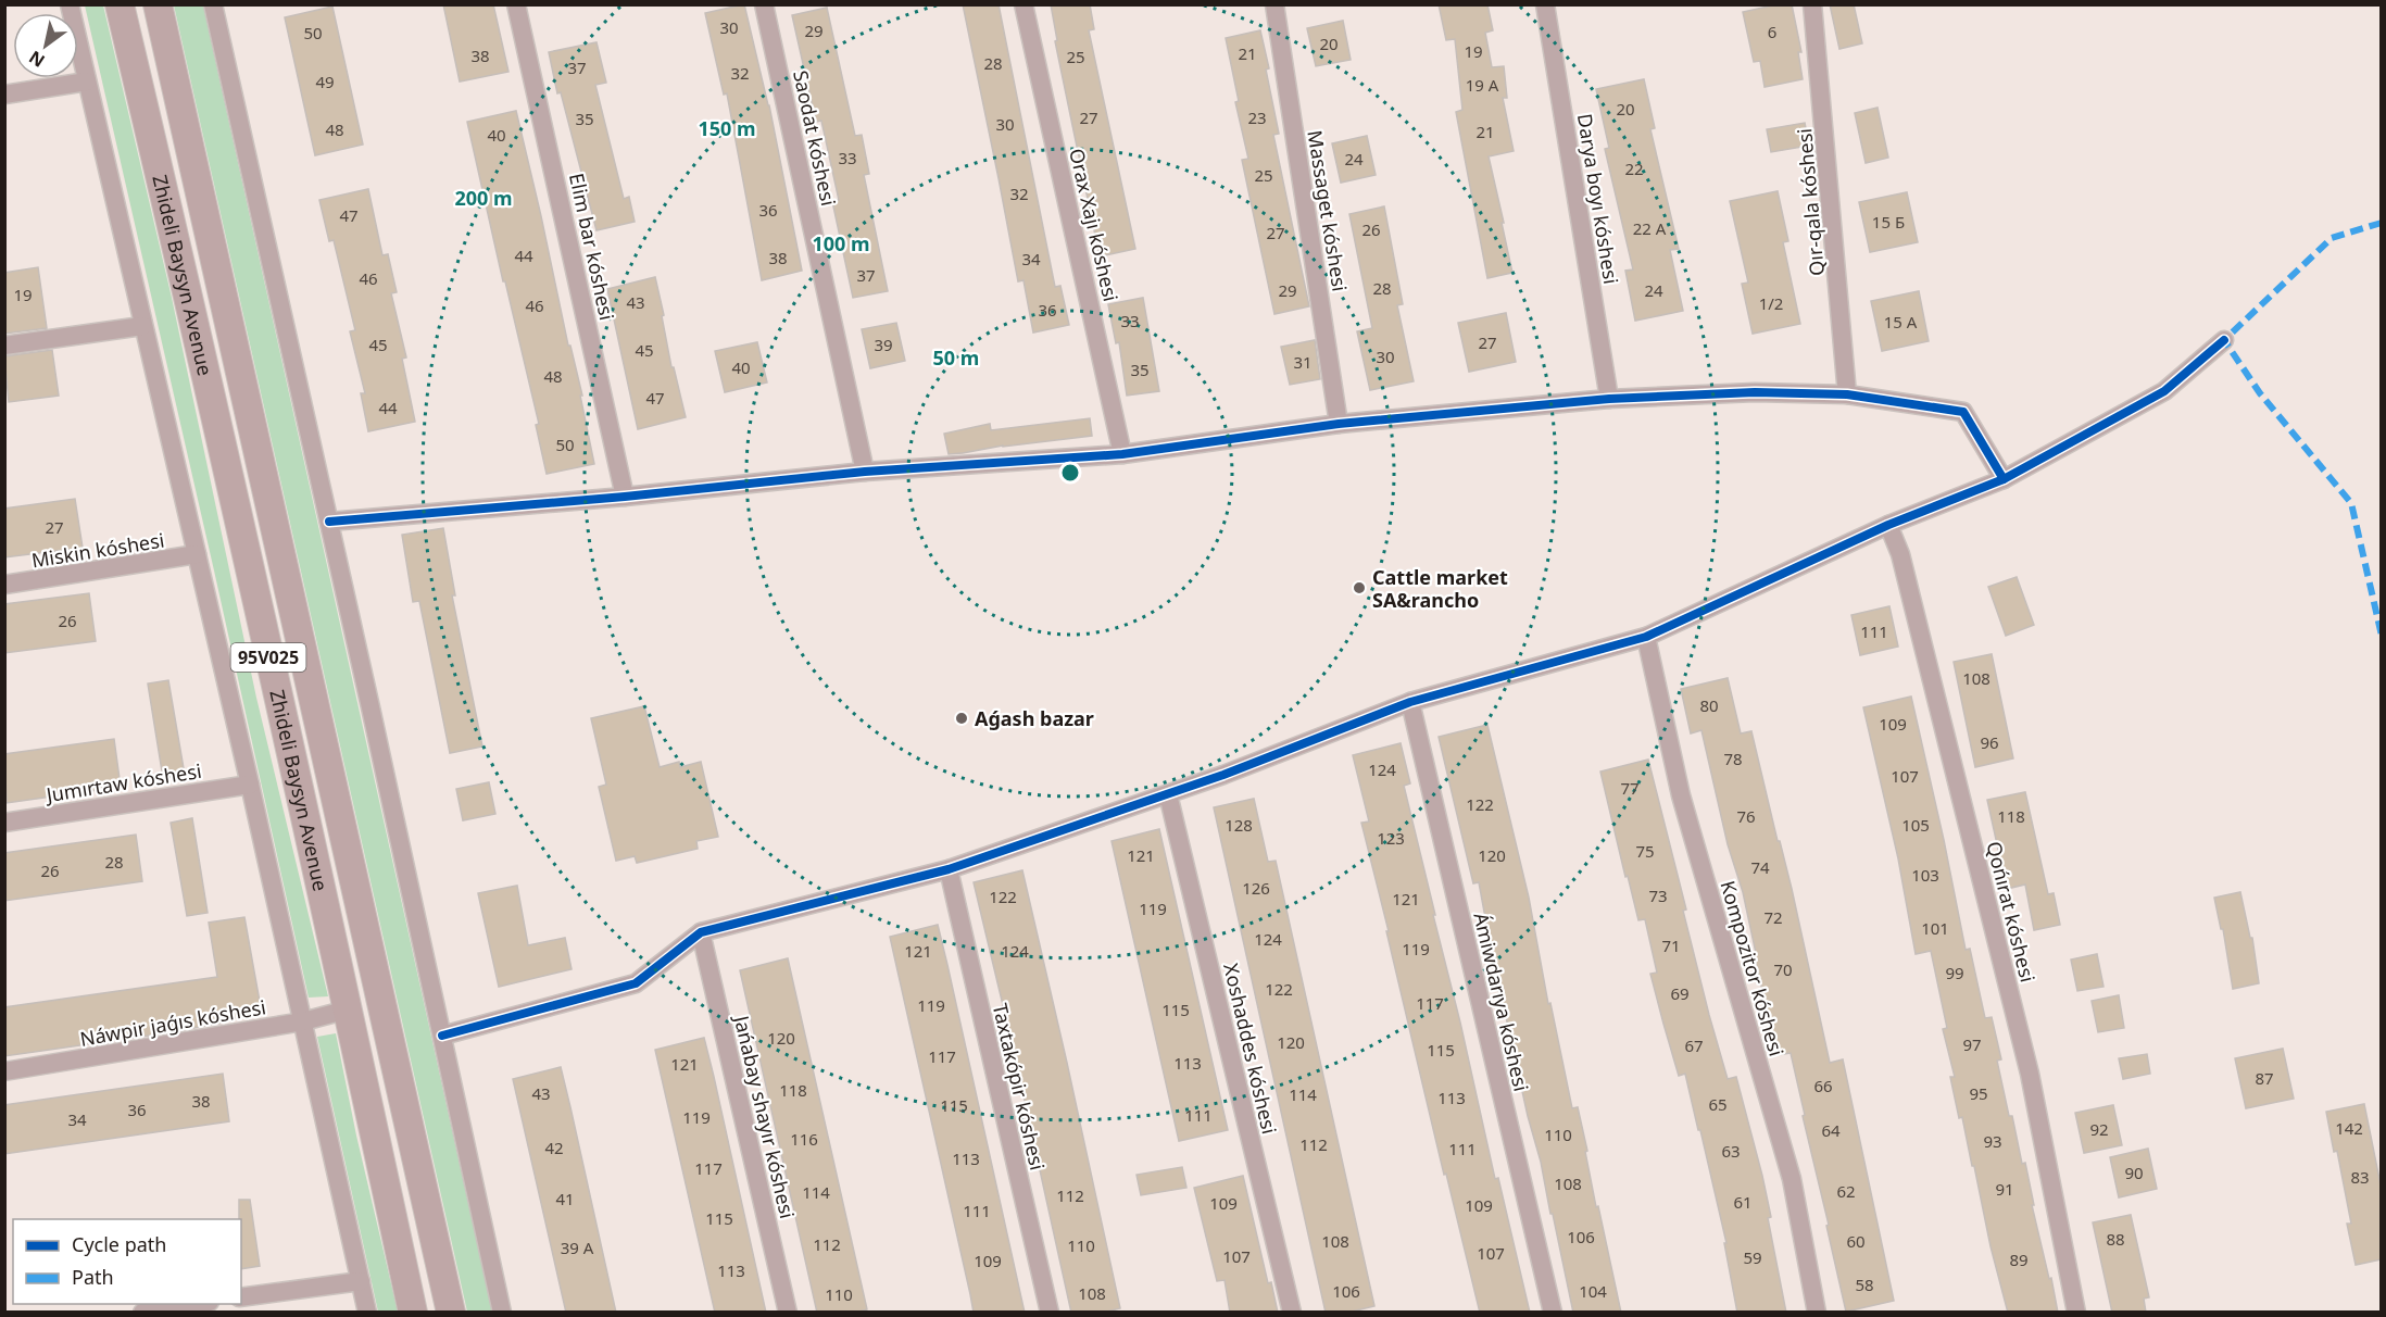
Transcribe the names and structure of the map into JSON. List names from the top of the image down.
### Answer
{
  "streets": {
    "main road": ["Zhideli Baysyn Avenue", "95V025"],
    "street": [
      "Saodat kóshesi",
      "Darya boyı kóshesi",
      "Qır-qala kóshesi",
      "Massaget kóshesi",
      "Orax Xajı kóshesi",
      "Elim bar kóshesi",
      "Miskin kóshesi",
      "Jumırtaw kóshesi",
      "Qońırat kóshesi",
      "Kompozitor kóshesi",
      "Ámiwdarıya kóshesi",
      "Náwpir jaǵıs kóshesi",
      "Xoshaddes kóshesi",
      "Taxtakópir kóshesi",
      "Jańabay shayır kóshesi"
    ]
  },
  "crossings": [
    ["Zhideli Baysyn Avenue", "Náwpir jaǵıs kóshesi"]
  ],
  "places": ["Cattle market SA&rancho", "Aǵash bazar"],
  "house_numbers": [
    "30",
    "29",
    "6",
    "50",
    "20",
    "19",
    "21",
    "38",
    "25",
    "28",
    "37",
    "32",
    "49",
    "19 А",
    "20",
    "27",
    "23",
    "35",
    "30",
    "48",
    "21",
    "40",
    "33",
    "24",
    "22",
    "25",
    "32",
    "36",
    "47",
    "15 Б",
    "22 А",
    "26",
    "27",
    "44",
    "38",
    "34",
    "37",
    "46",
    "28",
    "29",
    "24",
    "19",
    "43",
    "1/2",
    "46",
    "36",
    "33",
    "15 А",
    "27",
    "45",
    "39",
    "45",
    "30",
    "31",
    "40",
    "35",
    "48",
    "47",
    "44",
    "50",
    "27",
    "26",
    "111",
    "108",
    "80",
    "109",
    "96",
    "78",
    "124",
    "107",
    "77",
    "122",
    "76",
    "118",
    "128",
    "105",
    "123",
    "75",
    "121",
    "120",
    "28",
    "74",
    "26",
    "103",
    "126",
    "73",
    "122",
    "121",
    "119",
    "72",
    "101",
    "124",
    "71",
    "119",
    "121",
    "124",
    "70",
    "99",
    "122",
    "69",
    "117",
    "119",
    "115",
    "120",
    "120",
    "97",
    "67",
    "115",
    "117",
    "113",
    "121",
    "87",
    "66",
    "118",
    "43",
    "95",
    "114",
    "113",
    "38",
    "65",
    "115",
    "36",
    "111",
    "119",
    "34",
    "142",
    "92",
    "64",
    "110",
    "116",
    "93",
    "112",
    "42",
    "111",
    "63",
    "113",
    "117",
    "90",
    "83",
    "108",
    "91",
    "62",
    "114",
    "112",
    "41",
    "61",
    "109",
    "109",
    "111",
    "115",
    "106",
    "88",
    "108",
    "60",
    "112",
    "110",
    "39 А",
    "107",
    "107",
    "59",
    "89",
    "109",
    "113",
    "58",
    "106",
    "104",
    "108",
    "110"
  ],
  "legend": ["Cycle path", "Path"],
  "north": "bottom left",
  "rings": [
    "150 m",
    "200 m",
    "100 m",
    "50 m"
  ]
}
